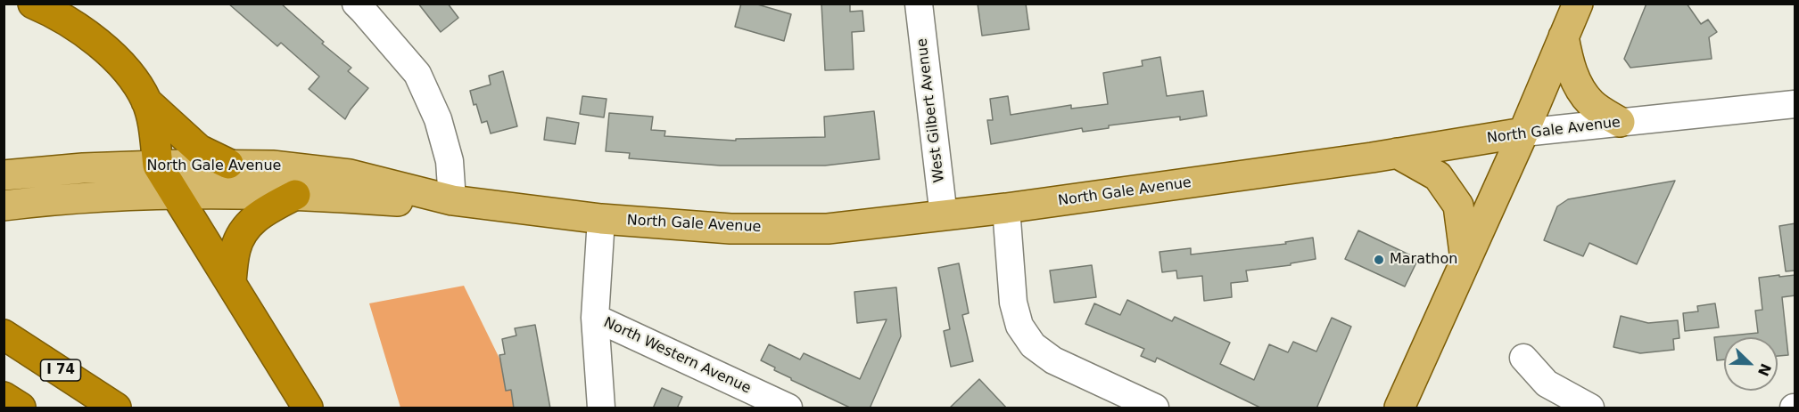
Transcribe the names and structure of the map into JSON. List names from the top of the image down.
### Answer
{
  "streets": {
    "highway": ["I 74"],
    "main road": ["North Gale Avenue"],
    "street": ["West Gilbert Avenue", "North Western Avenue"]
  },
  "crossings": [
    ["West Gilbert Avenue", "North Gale Avenue"]
  ],
  "places": ["Marathon"],
  "north": "bottom right"
}
